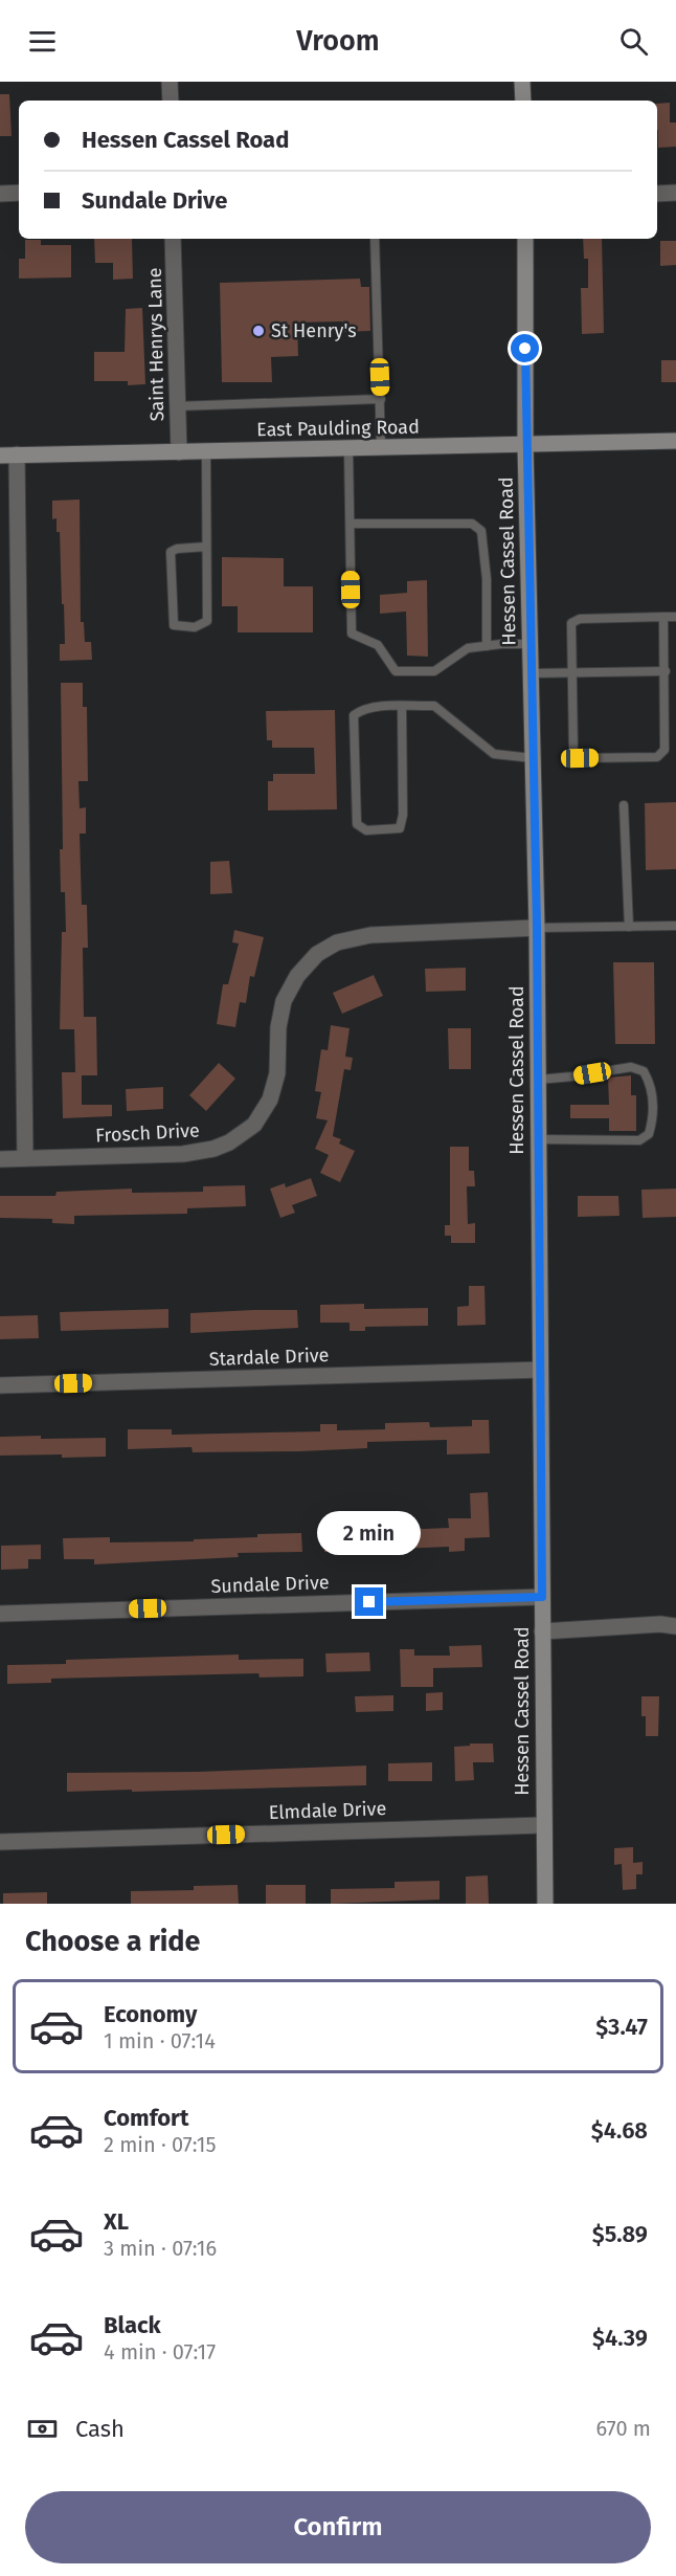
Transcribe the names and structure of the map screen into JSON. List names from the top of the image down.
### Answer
{
  "streets": {
    "main road": ["East Paulding Road", "Hessen Cassel Road"],
    "street": [
      "Saint Henrys Lane",
      "Frosch Drive",
      "Stardale Drive",
      "Sundale Drive",
      "Elmdale Drive"
    ]
  },
  "crossings": [
    ["Saint Henrys Lane", "East Paulding Road"],
    ["East Paulding Road", "Hessen Cassel Road"],
    ["Hessen Cassel Road", "Frosch Drive"],
    ["Hessen Cassel Road", "Stardale Drive"],
    ["Hessen Cassel Road", "Sundale Drive"],
    ["Hessen Cassel Road", "Elmdale Drive"]
  ],
  "places": ["St Henry's"],
  "page": {
    "header": "Vroom",
    "banner": ["Hessen Cassel Road", "Sundale Drive"],
    "bubble": "2 min",
    "heading": "Choose a ride",
    "list": [
      {
        "name": "Economy",
        "note": "1 min · 07:14",
        "value": "$3.47"
      },
      {
        "name": "Comfort",
        "note": "2 min · 07:15",
        "value": "$4.68"
      },
      {
        "name": "XL",
        "note": "3 min · 07:16",
        "value": "$5.89"
      },
      {
        "name": "Black",
        "note": "4 min · 07:17",
        "value": "$4.39"
      }
    ],
    "pay": ["Cash", "670 m"],
    "buttons": "Confirm"
  }
}
